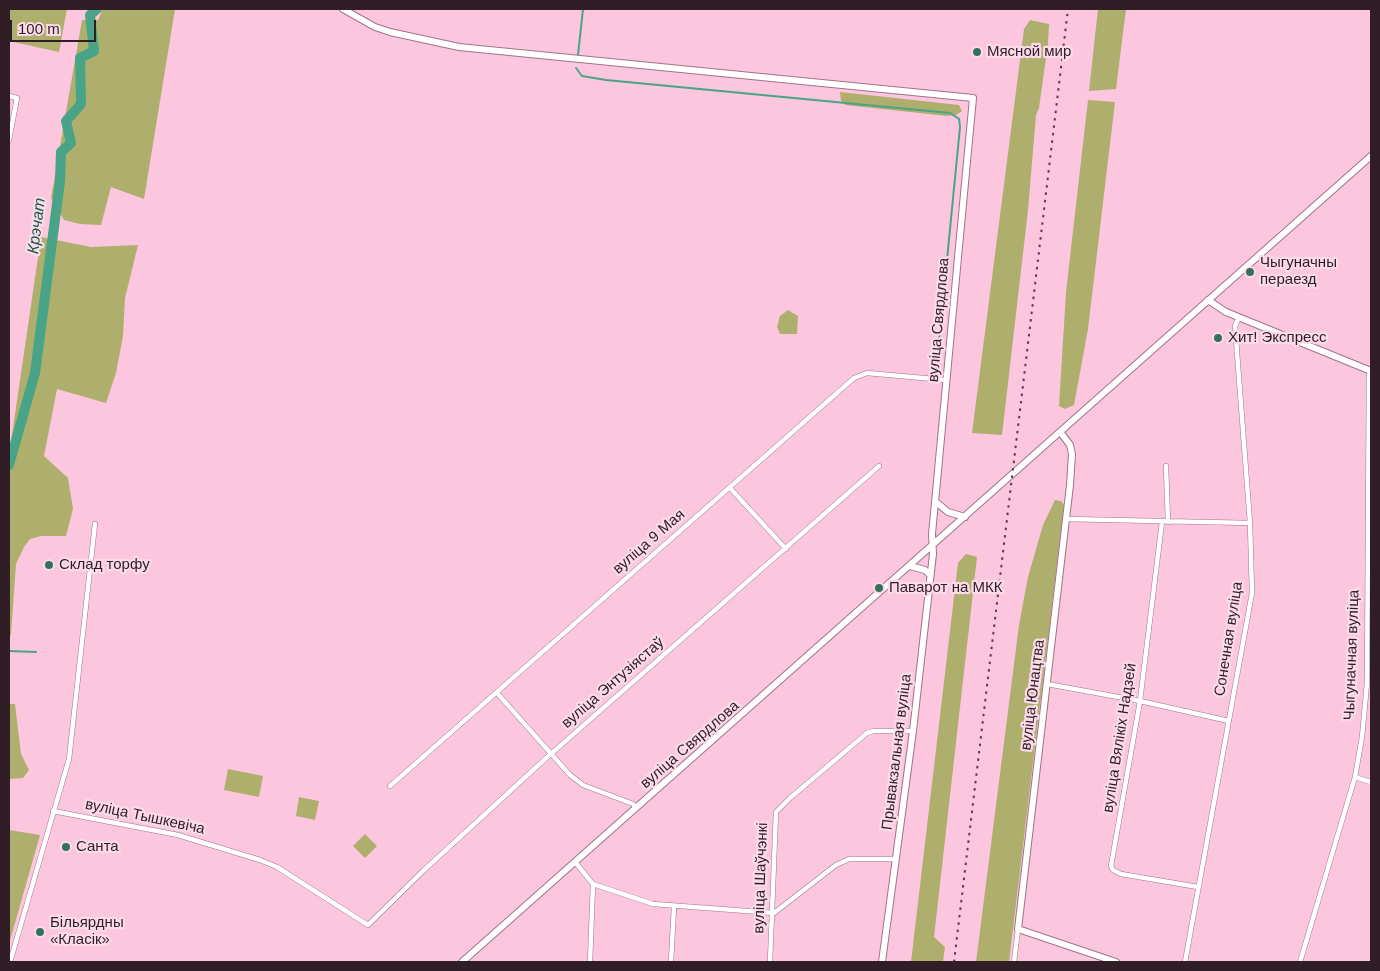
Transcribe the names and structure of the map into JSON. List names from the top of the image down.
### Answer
{
  "streets": {
    "street": [
      "вуліца Свярдлова",
      "вуліца 9 Мая",
      "Сонечная вуліца",
      "Чыгуначная вуліца",
      "вуліца Энтузіястаў",
      "вуліца Юнацтва",
      "вуліца Вялікіх Надзей",
      "Прывакзальная вуліца",
      "вуліца Тышкевіча",
      "вуліца Шаўчэнкі"
    ]
  },
  "crossings": [
    ["вуліца Свярдлова", "вуліца 9 Мая"],
    ["вуліца Свярдлова", "вуліца Юнацтва"],
    ["вуліца Свярдлова", "Прывакзальная вуліца"],
    ["Сонечная вуліца", "вуліца Вялікіх Надзей"],
    ["вуліца Энтузіястаў", "вуліца Тышкевіча"],
    ["Прывакзальная вуліца", "вуліца Шаўчэнкі"]
  ],
  "water": ["Крэчат"],
  "places": [
    "Мясной мир",
    "Чыгуначны пераезд",
    "Хит! Экспресс",
    "Склад торфу",
    "Паварот на МКК",
    "Санта",
    "Більярдны «Класік»"
  ],
  "scale_bar": "100 m"
}
